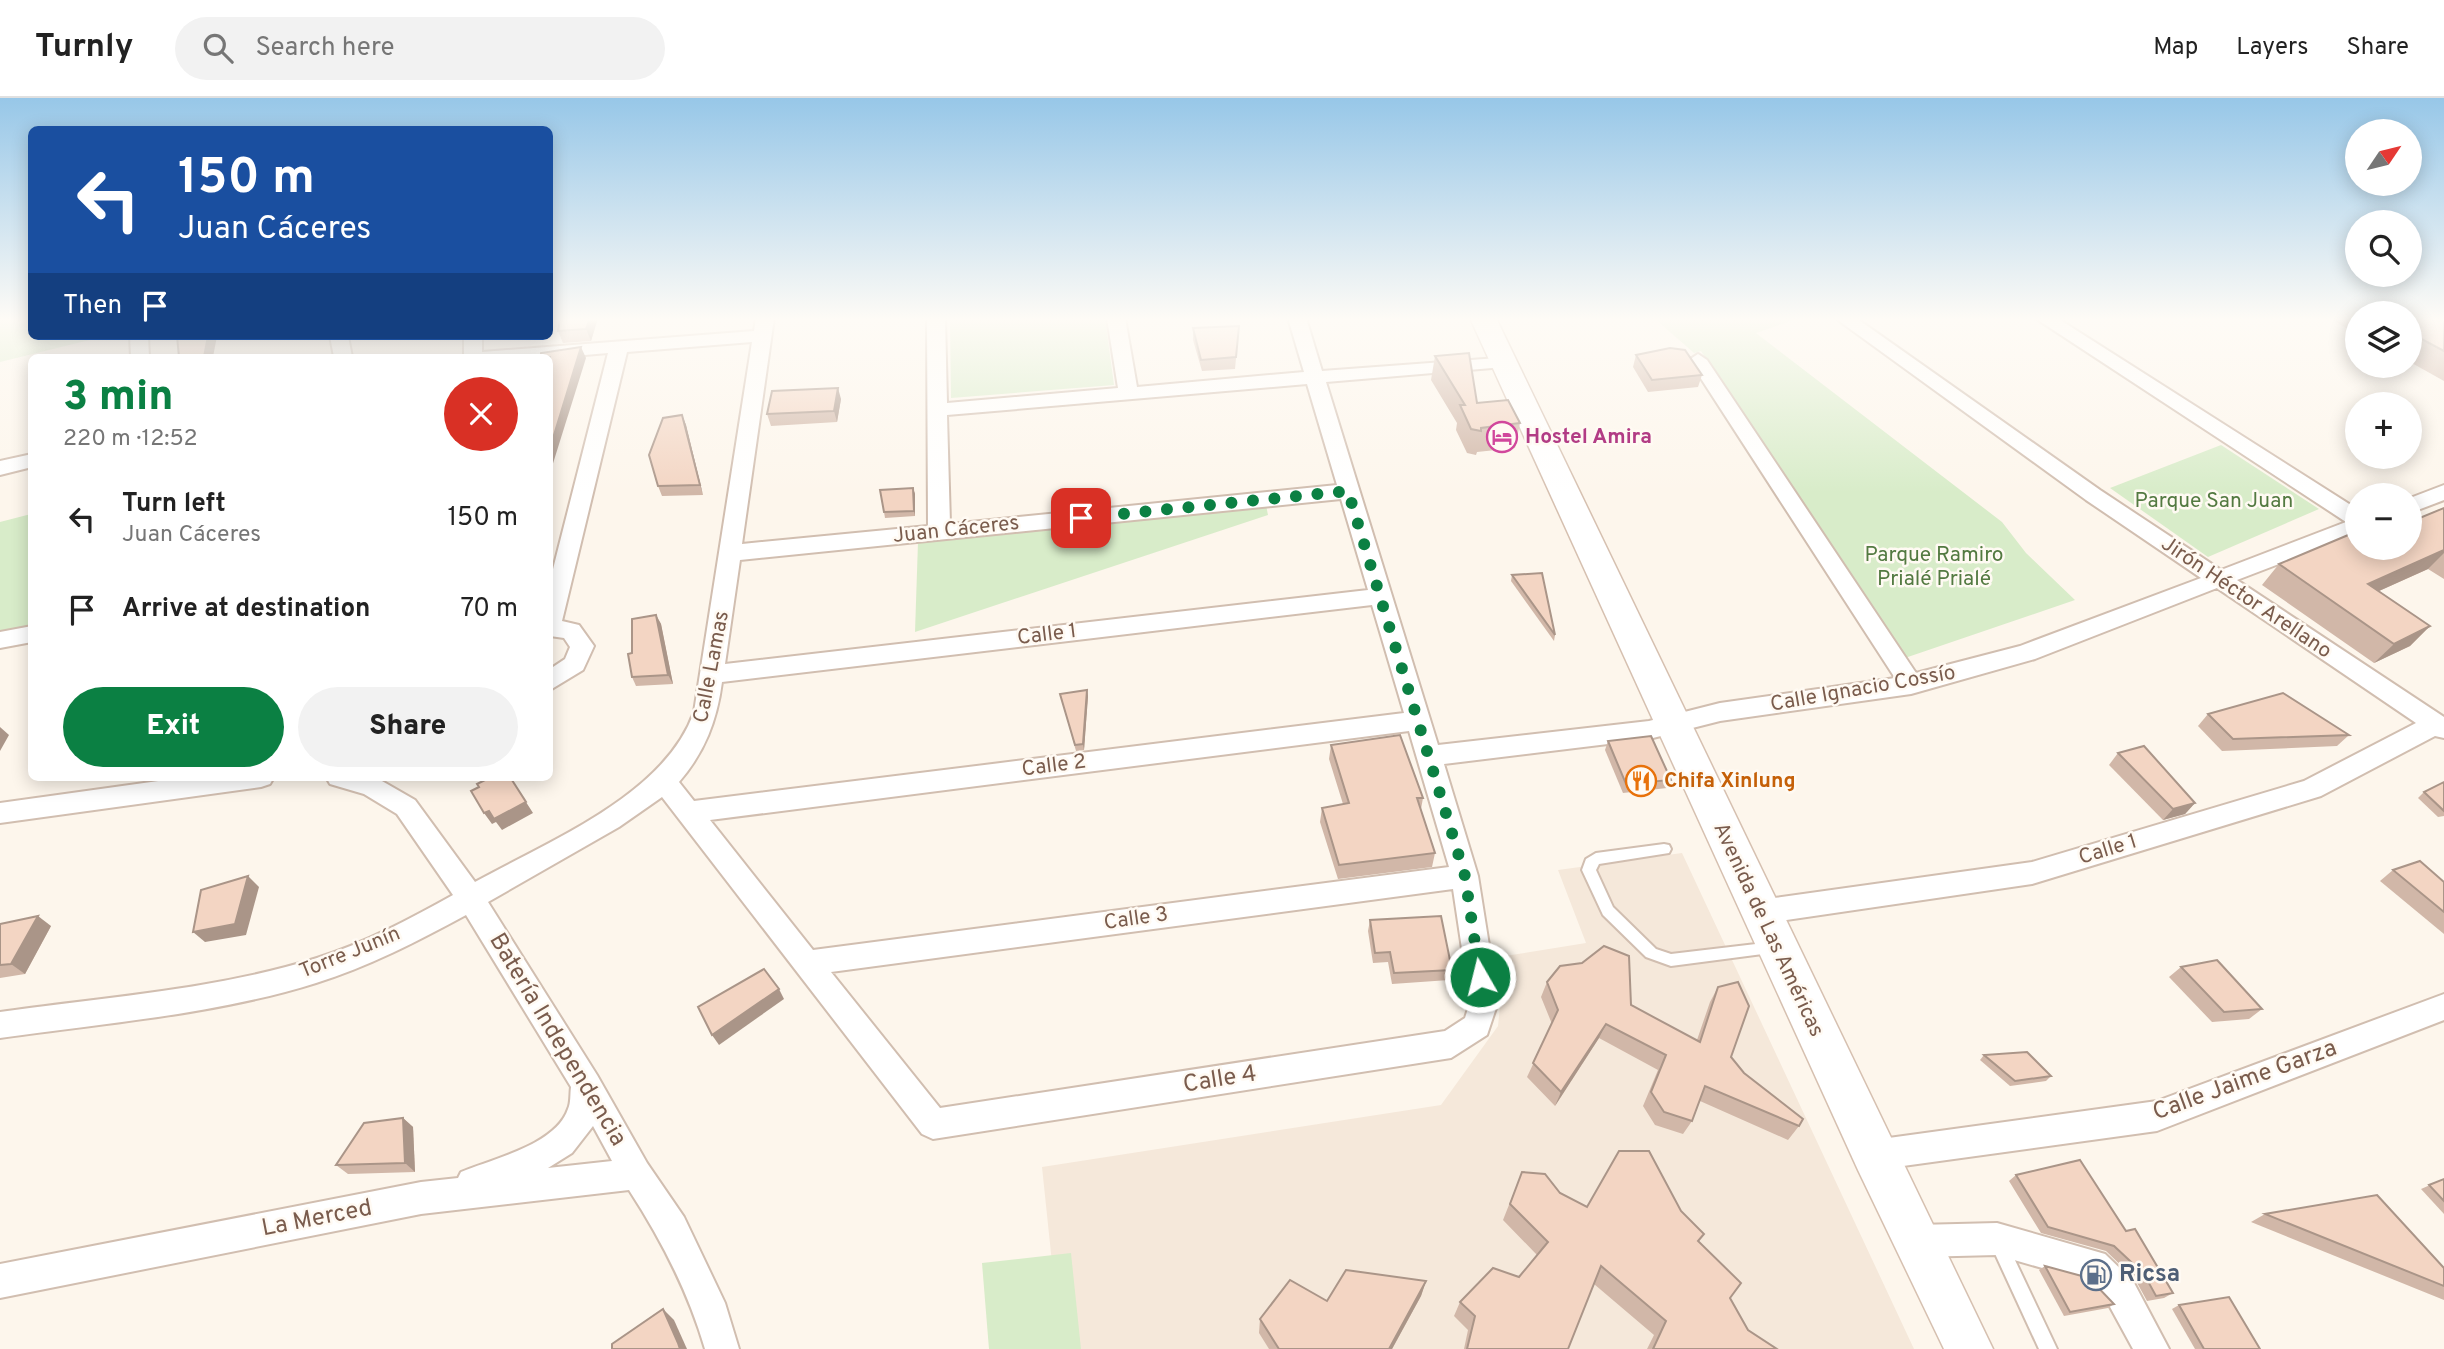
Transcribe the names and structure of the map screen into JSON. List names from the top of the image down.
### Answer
{
  "streets": {
    "street": [
      "Juan Cáceres",
      "Jirón Héctor Arellano",
      "Calle 1",
      "Calle Lamas",
      "Calle Ignacio Cossío",
      "Calle 2",
      "Calle 3",
      "Avenida de Las Américas",
      "Torre Junín",
      "Batería Independencia",
      "Calle 4",
      "Calle Jaime Garza",
      "La Merced"
    ]
  },
  "crossings": [
    ["Juan Cáceres", "Calle Lamas"],
    ["Jirón Héctor Arellano", "Calle 1"],
    ["Jirón Héctor Arellano", "Calle Ignacio Cossío"],
    ["Calle 1", "Calle Lamas"],
    ["Calle 1", "Avenida de Las Américas"],
    ["Calle Lamas", "Torre Junín"],
    ["Calle Ignacio Cossío", "Avenida de Las Américas"],
    ["Calle 3", "Calle 4"],
    ["Avenida de Las Américas", "Calle Jaime Garza"],
    ["Torre Junín", "Batería Independencia"],
    ["Batería Independencia", "La Merced"]
  ],
  "parks": ["Parque San Juan", "Parque Ramiro Prialé Prialé"],
  "places": {
    "hotel": ["Hostel Amira"],
    "restaurant": ["Chifa Xinlung"],
    "fuel station": ["Ricsa"]
  },
  "north": "top right",
  "page": {
    "header": "Turnly",
    "search": "Search here",
    "nav": ["Map", "Layers", "Share"],
    "map_buttons": ["+", "−"],
    "turn": ["150 m", "Juan Cáceres"],
    "then": "Then",
    "heading": ["3 min", "220 m · 12:52"],
    "list": [
      {
        "name": "Turn left",
        "note": "Juan Cáceres",
        "value": "150 m"
      },
      {
        "name": "Arrive at destination",
        "value": "70 m"
      }
    ],
    "buttons": ["Exit", "Share"]
  }
}
